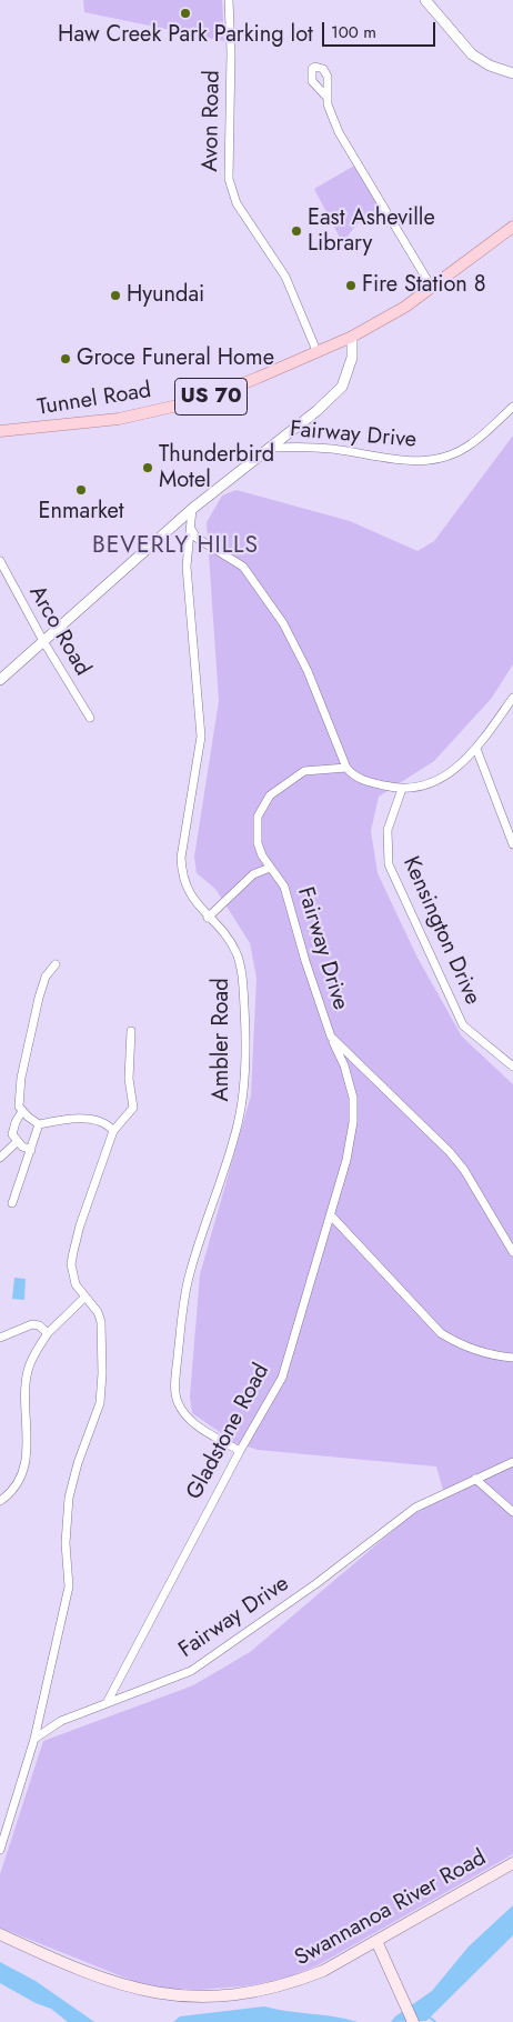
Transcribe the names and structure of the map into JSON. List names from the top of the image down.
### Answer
{
  "streets": {
    "main road": ["US 70", "Tunnel Road", "Swannanoa River Road"],
    "street": [
      "Avon Road",
      "Fairway Drive",
      "Arco Road",
      "Kensington Drive",
      "Ambler Road",
      "Gladstone Road"
    ]
  },
  "crossings": [
    ["Avon Road", "Tunnel Road"],
    ["Fairway Drive", "Gladstone Road"],
    ["Ambler Road", "Gladstone Road"]
  ],
  "districts": ["BEVERLY HILLS"],
  "places": [
    "Haw Creek Park Parking lot",
    "East Asheville Library",
    "Fire Station 8",
    "Hyundai",
    "Groce Funeral Home",
    "Thunderbird Motel",
    "Enmarket"
  ],
  "scale_bar": "100 m"
}
